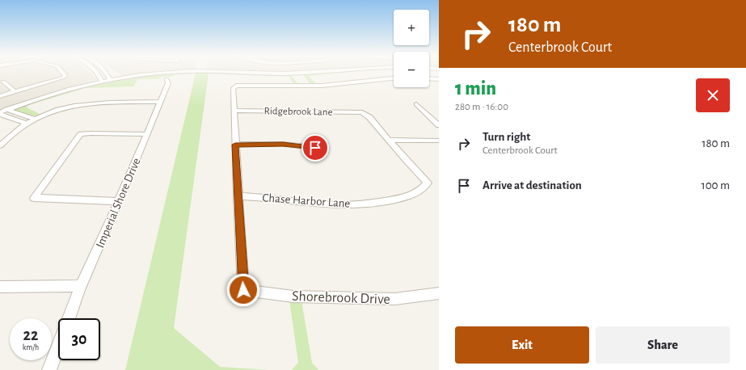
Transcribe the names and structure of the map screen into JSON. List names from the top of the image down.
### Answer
{
  "streets": {
    "street": [
      "Ridgebrook Lane",
      "Chase Harbor Lane",
      "Imperial Shore Drive",
      "Shorebrook Drive"
    ]
  },
  "crossings": [
    ["Ridgebrook Lane", "Chase Harbor Lane"],
    ["Chase Harbor Lane", "Shorebrook Drive"]
  ],
  "page": {
    "turn": ["180 m", "Centerbrook Court"],
    "map_buttons": ["+", "−"],
    "heading": ["1 min", "280 m · 16:00"],
    "list": [
      {
        "name": "Turn right",
        "note": "Centerbrook Court",
        "value": "180 m"
      },
      {
        "name": "Arrive at destination",
        "value": "100 m"
      }
    ],
    "speed": "22 km/h",
    "limit": "30",
    "buttons": ["Exit", "Share"]
  }
}
